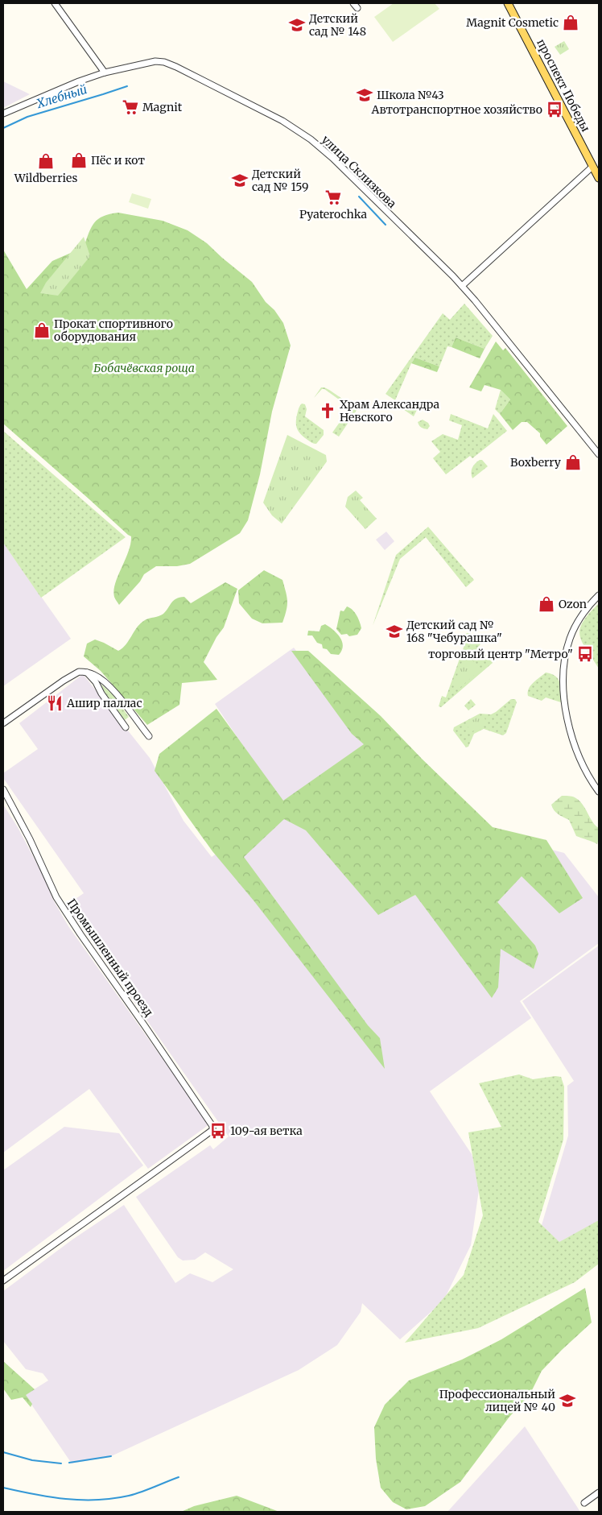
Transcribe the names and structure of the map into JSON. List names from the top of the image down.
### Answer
{
  "streets": {
    "main road": ["проспект Победы"],
    "street": ["улица Склизкова", "Промышленный проезд"]
  },
  "water": ["Хлебный"],
  "parks": ["Бобачёвская роща"],
  "places": {
    "shop": [
      "Magnit Cosmetic",
      "Пёс и кот",
      "Wildberries",
      "Прокат спортивного оборудования",
      "Boxberry",
      "Ozon"
    ],
    "school or university": [
      "Детский сад № 148",
      "Школа №43",
      "Детский сад № 159",
      "Детский сад № 168 \"Чебурашка\"",
      "Профессиональный лицей № 40"
    ],
    "supermarket": ["Magnit", "Pyaterochka"],
    "bus stop": ["Автотранспортное хозяйство", "торговый центр \"Метро\"", "109-ая ветка"],
    "church": ["Храм Александра Невского"],
    "restaurant": ["Ашир паллас"]
  }
}
